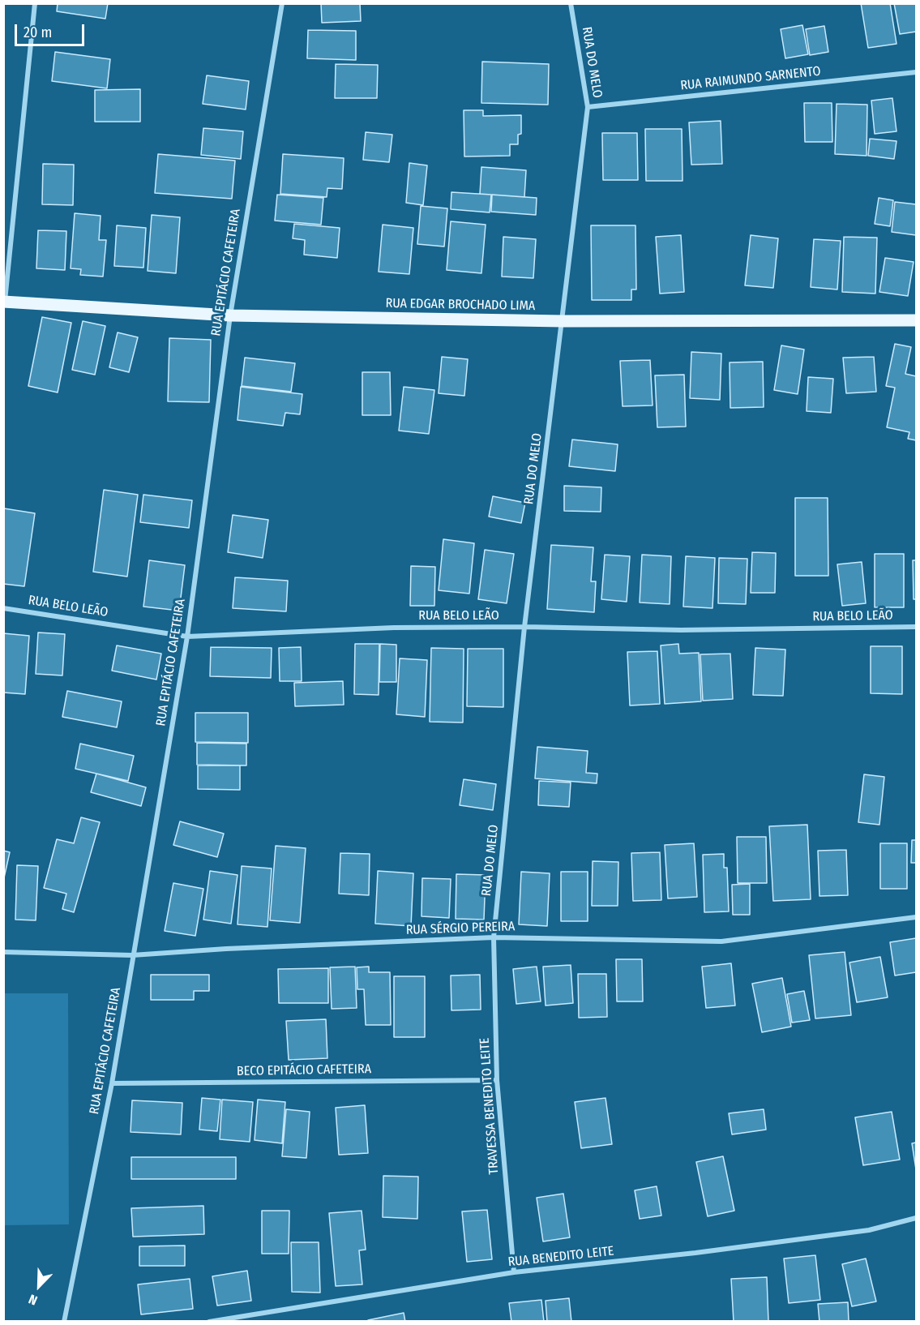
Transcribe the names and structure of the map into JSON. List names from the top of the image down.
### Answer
{
  "streets": {
    "main road": ["RUA EDGAR BROCHADO LIMA"],
    "street": [
      "RUA DO MELO",
      "RUA RAIMUNDO SARNENTO",
      "RUA EPITÁCIO CAFETEIRA",
      "RUA BELO LEÃO",
      "RUA SÉRGIO PEREIRA",
      "BECO EPITÁCIO CAFETEIRA",
      "TRAVESSA BENEDITO LEITE",
      "RUA BENEDITO LEITE"
    ]
  },
  "crossings": [
    ["RUA DO MELO", "RUA RAIMUNDO SARNENTO"],
    ["RUA DO MELO", "RUA EDGAR BROCHADO LIMA"],
    ["RUA DO MELO", "RUA BELO LEÃO"],
    ["RUA DO MELO", "RUA SÉRGIO PEREIRA"],
    ["RUA DO MELO", "TRAVESSA BENEDITO LEITE"],
    ["RUA EPITÁCIO CAFETEIRA", "RUA EDGAR BROCHADO LIMA"],
    ["RUA EPITÁCIO CAFETEIRA", "RUA BELO LEÃO"],
    ["RUA EPITÁCIO CAFETEIRA", "RUA SÉRGIO PEREIRA"],
    ["RUA EPITÁCIO CAFETEIRA", "BECO EPITÁCIO CAFETEIRA"],
    ["RUA SÉRGIO PEREIRA", "TRAVESSA BENEDITO LEITE"],
    ["BECO EPITÁCIO CAFETEIRA", "TRAVESSA BENEDITO LEITE"],
    ["TRAVESSA BENEDITO LEITE", "RUA BENEDITO LEITE"]
  ],
  "scale_bar": "20 m",
  "north": "bottom left"
}
